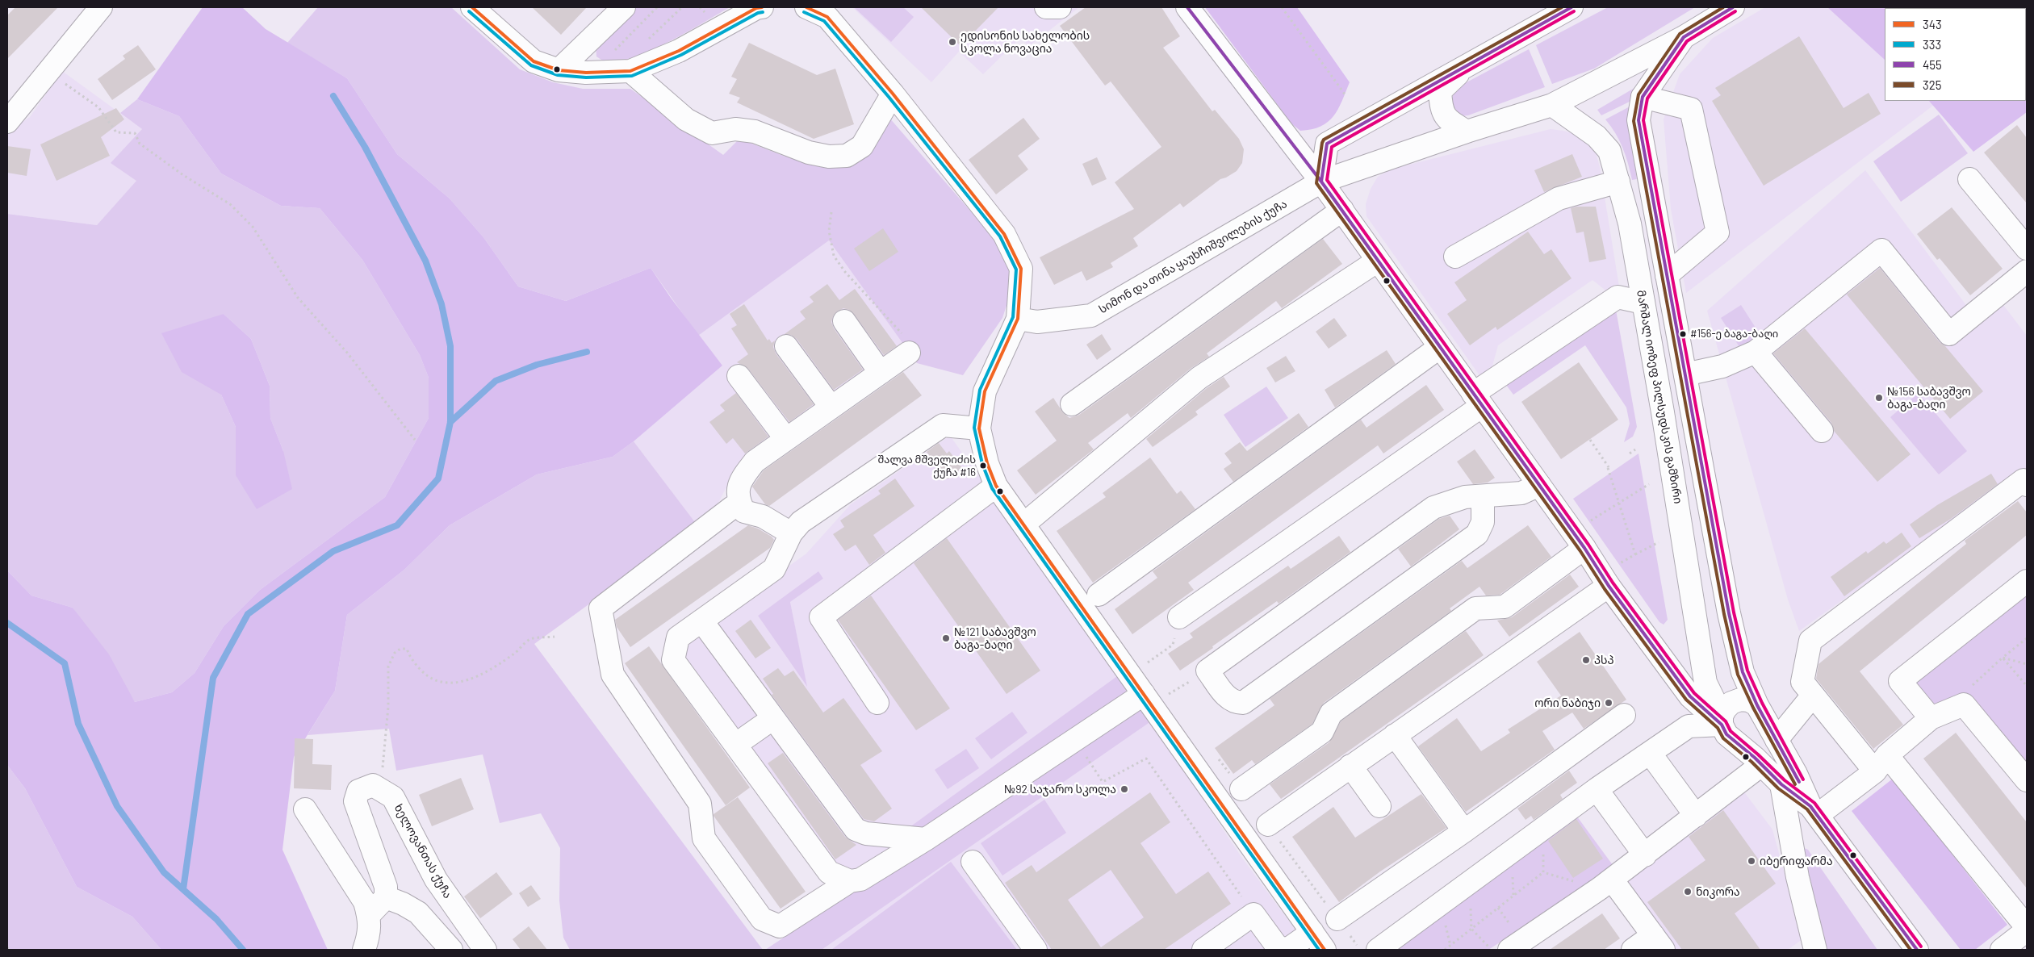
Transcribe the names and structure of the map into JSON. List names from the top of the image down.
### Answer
{
  "streets": {
    "street": ["სიმონ და თინა ყაუხჩიშვილების ქუჩა", "მარშალ იოზეფ პილსუდსკის გამზირი", "ხელოვანთას ქუჩა"]
  },
  "places": [
    "ედისონის სახელობის სკოლა ნოვაცია",
    "#156-ე ბაგა-ბაღი",
    "№156 საბავშვო ბაგა-ბაღი",
    "შალვა მშველიძის ქუჩა #16",
    "№121 საბავშვო ბაგა-ბაღი",
    "პსპ",
    "ორი ნაბიჯი",
    "№92 საჯარო სკოლა",
    "იბერიფარმა",
    "ნიკორა"
  ],
  "lines": [
    "transit line 343",
    "transit line 455",
    "transit line 325",
    "transit line 333"
  ],
  "legend": [
    "343",
    "333",
    "455",
    "325"
  ]
}
